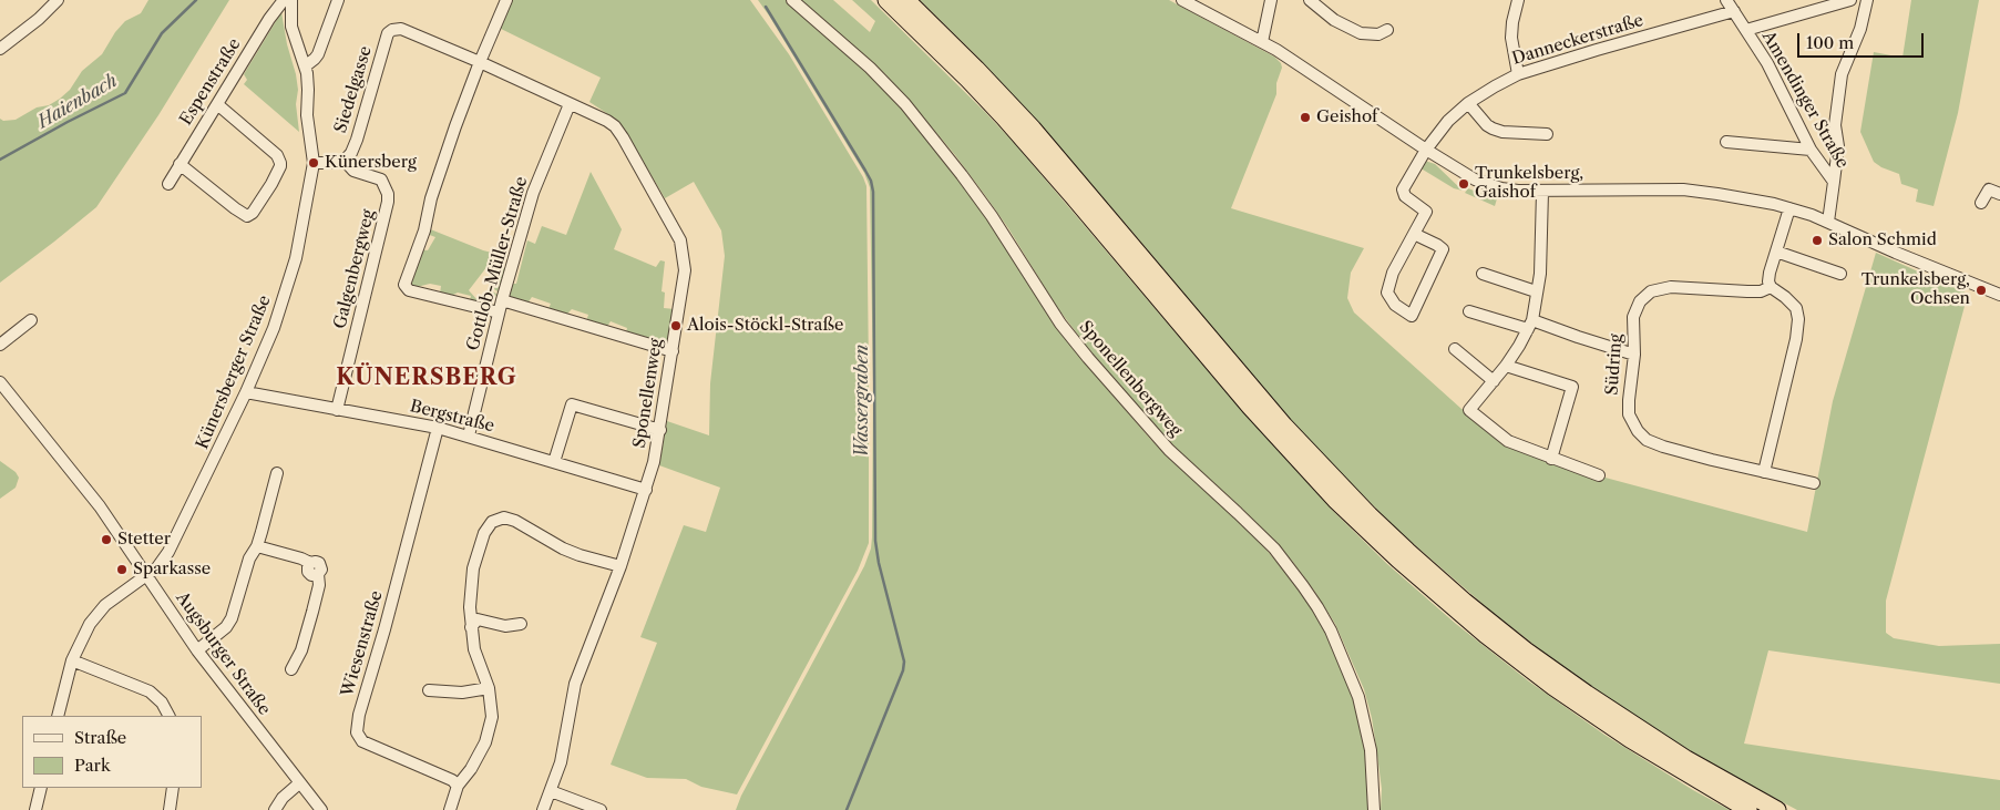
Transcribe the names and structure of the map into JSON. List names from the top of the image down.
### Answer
{
  "streets": {
    "street": [
      "Danneckerstraße",
      "Espenstraße",
      "Siedelgasse",
      "Amendinger Straße",
      "Gottlob-Müller-Straße",
      "Galgenbergweg",
      "Südring",
      "Künersberger Straße",
      "Sponellenbergweg",
      "Sponellenweg",
      "Bergstraße",
      "Wiesenstraße",
      "Augsburger Straße"
    ]
  },
  "crossings": [
    ["Danneckerstraße", "Amendinger Straße"],
    ["Siedelgasse", "Galgenbergweg"],
    ["Siedelgasse", "Sponellenweg"],
    ["Gottlob-Müller-Straße", "Sponellenweg"],
    ["Gottlob-Müller-Straße", "Bergstraße"],
    ["Galgenbergweg", "Bergstraße"],
    ["Künersberger Straße", "Bergstraße"],
    ["Künersberger Straße", "Augsburger Straße"],
    ["Sponellenweg", "Bergstraße"],
    ["Bergstraße", "Wiesenstraße"]
  ],
  "districts": ["KÜNERSBERG"],
  "water": ["Haienbach", "Wassergraben"],
  "places": [
    "Geishof",
    "Künersberg",
    "Trunkelsberg, Gaishof",
    "Salon Schmid",
    "Trunkelsberg, Ochsen",
    "Alois-Stöckl-Straße",
    "Stetter",
    "Sparkasse"
  ],
  "legend": ["Straße", "Park"],
  "scale_bar": "100 m"
}
